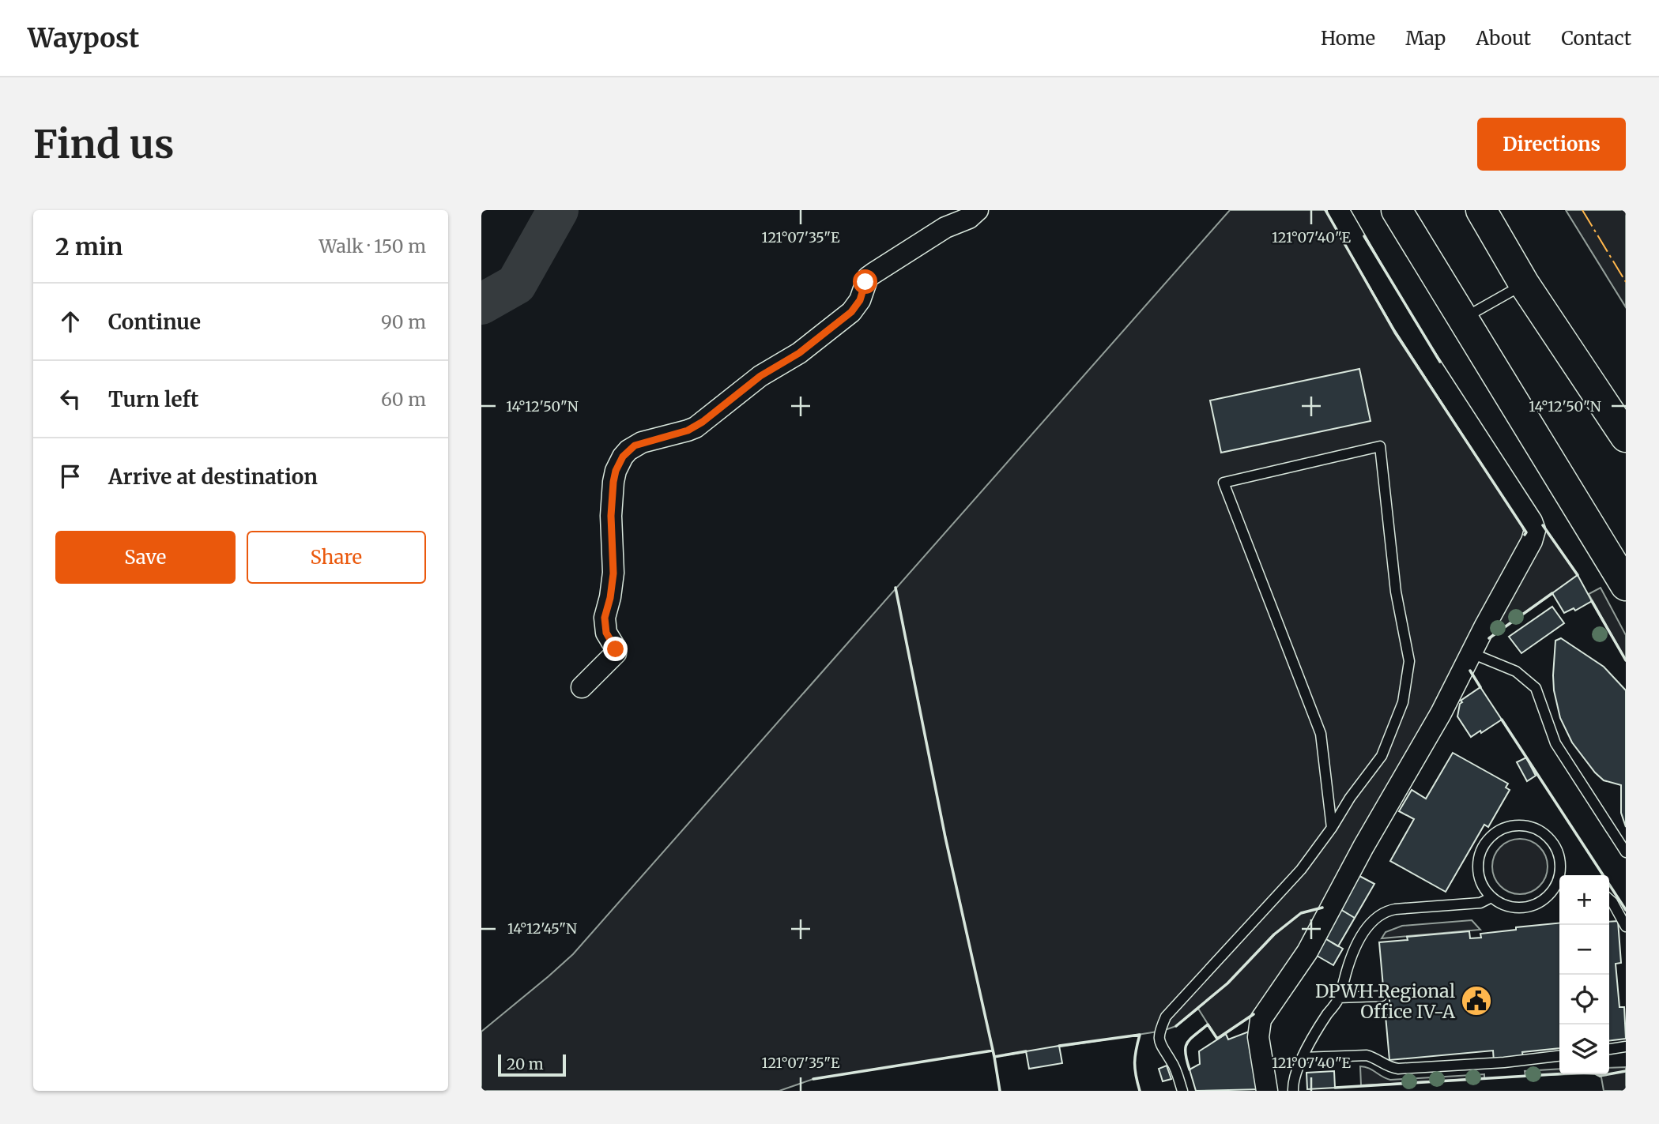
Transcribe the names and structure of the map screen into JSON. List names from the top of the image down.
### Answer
{
  "places": {
    "public building": ["DPWH Regional Office IV-A"]
  },
  "scale_bar": "20 m",
  "page": {
    "header": "Waypost",
    "nav": [
      "Home",
      "Map",
      "About",
      "Contact"
    ],
    "buttons": [
      "Directions",
      ["Save", "Share"]
    ],
    "title": "Find us",
    "heading": ["2 min", "Walk · 150 m"],
    "list": [
      ["Continue", "90 m"],
      ["Turn left", "60 m"],
      "Arrive at destination"
    ],
    "map_buttons": ["+", "−"],
    "scale": "20 m"
  },
  "coordinates": [
    "121°07'35\"E",
    "121°07'40\"E",
    "14°12'50\"N",
    "14°12'45\"N"
  ]
}
